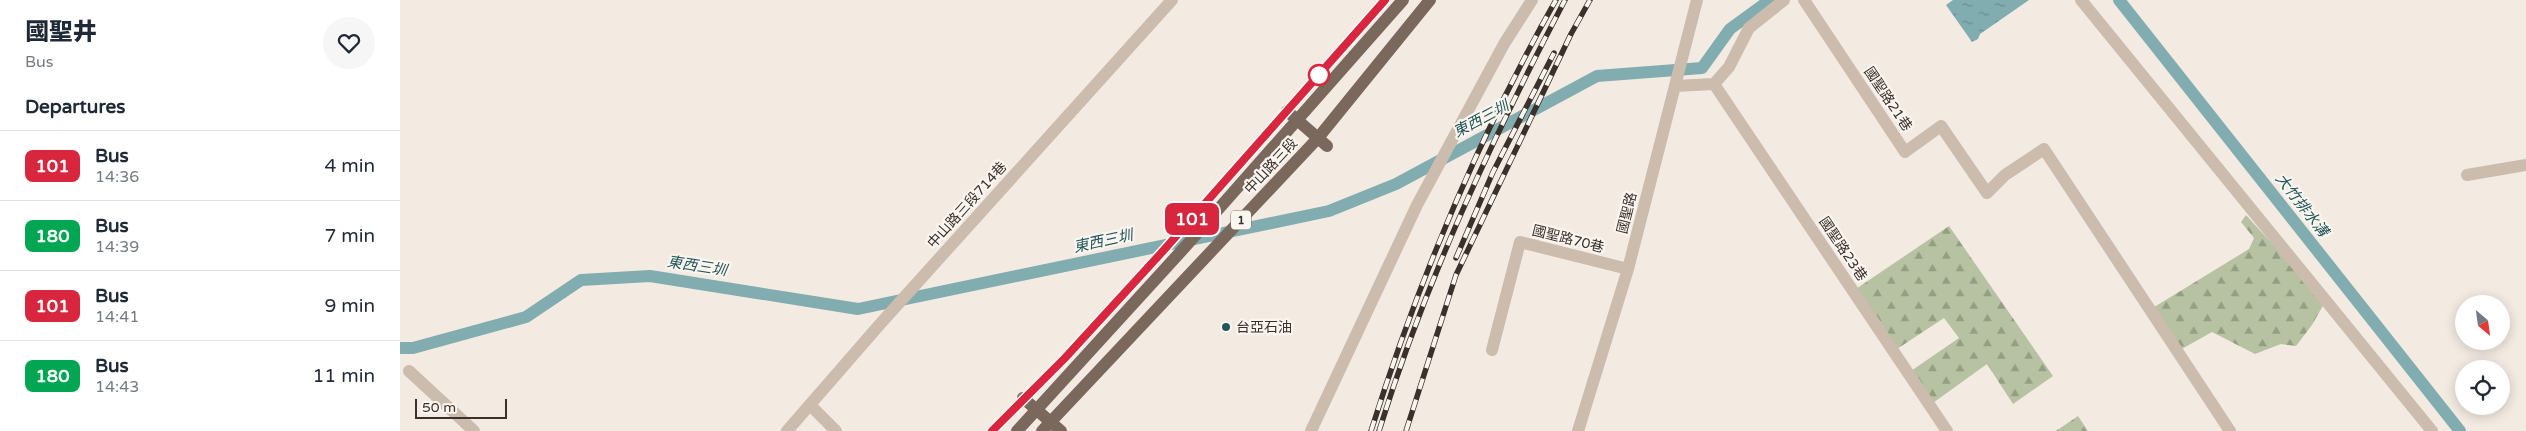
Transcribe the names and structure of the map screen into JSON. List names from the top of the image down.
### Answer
{
  "streets": {
    "main road": ["中山路三段", "1"],
    "street": [
      "國聖路21巷",
      "中山路三段714巷",
      "國聖路",
      "國聖路70巷",
      "國聖路23巷"
    ]
  },
  "crossings": [
    ["國聖路", "國聖路70巷"]
  ],
  "water": ["東西三圳", "大竹排水溝"],
  "places": ["台亞石油"],
  "lines": ["bus line 101"],
  "scale_bar": "50 m",
  "north": "bottom right",
  "page": {
    "heading": [
      ["國聖井", "Bus"],
      "Departures"
    ],
    "on_map": "101",
    "list": [
      {
        "mark": "101",
        "name": "Bus",
        "note": "14:36",
        "value": "4 min"
      },
      {
        "mark": "180",
        "name": "Bus",
        "note": "14:39",
        "value": "7 min"
      },
      {
        "mark": "101",
        "name": "Bus",
        "note": "14:41",
        "value": "9 min"
      },
      {
        "mark": "180",
        "name": "Bus",
        "note": "14:43",
        "value": "11 min"
      }
    ],
    "scale": "50 m"
  }
}
